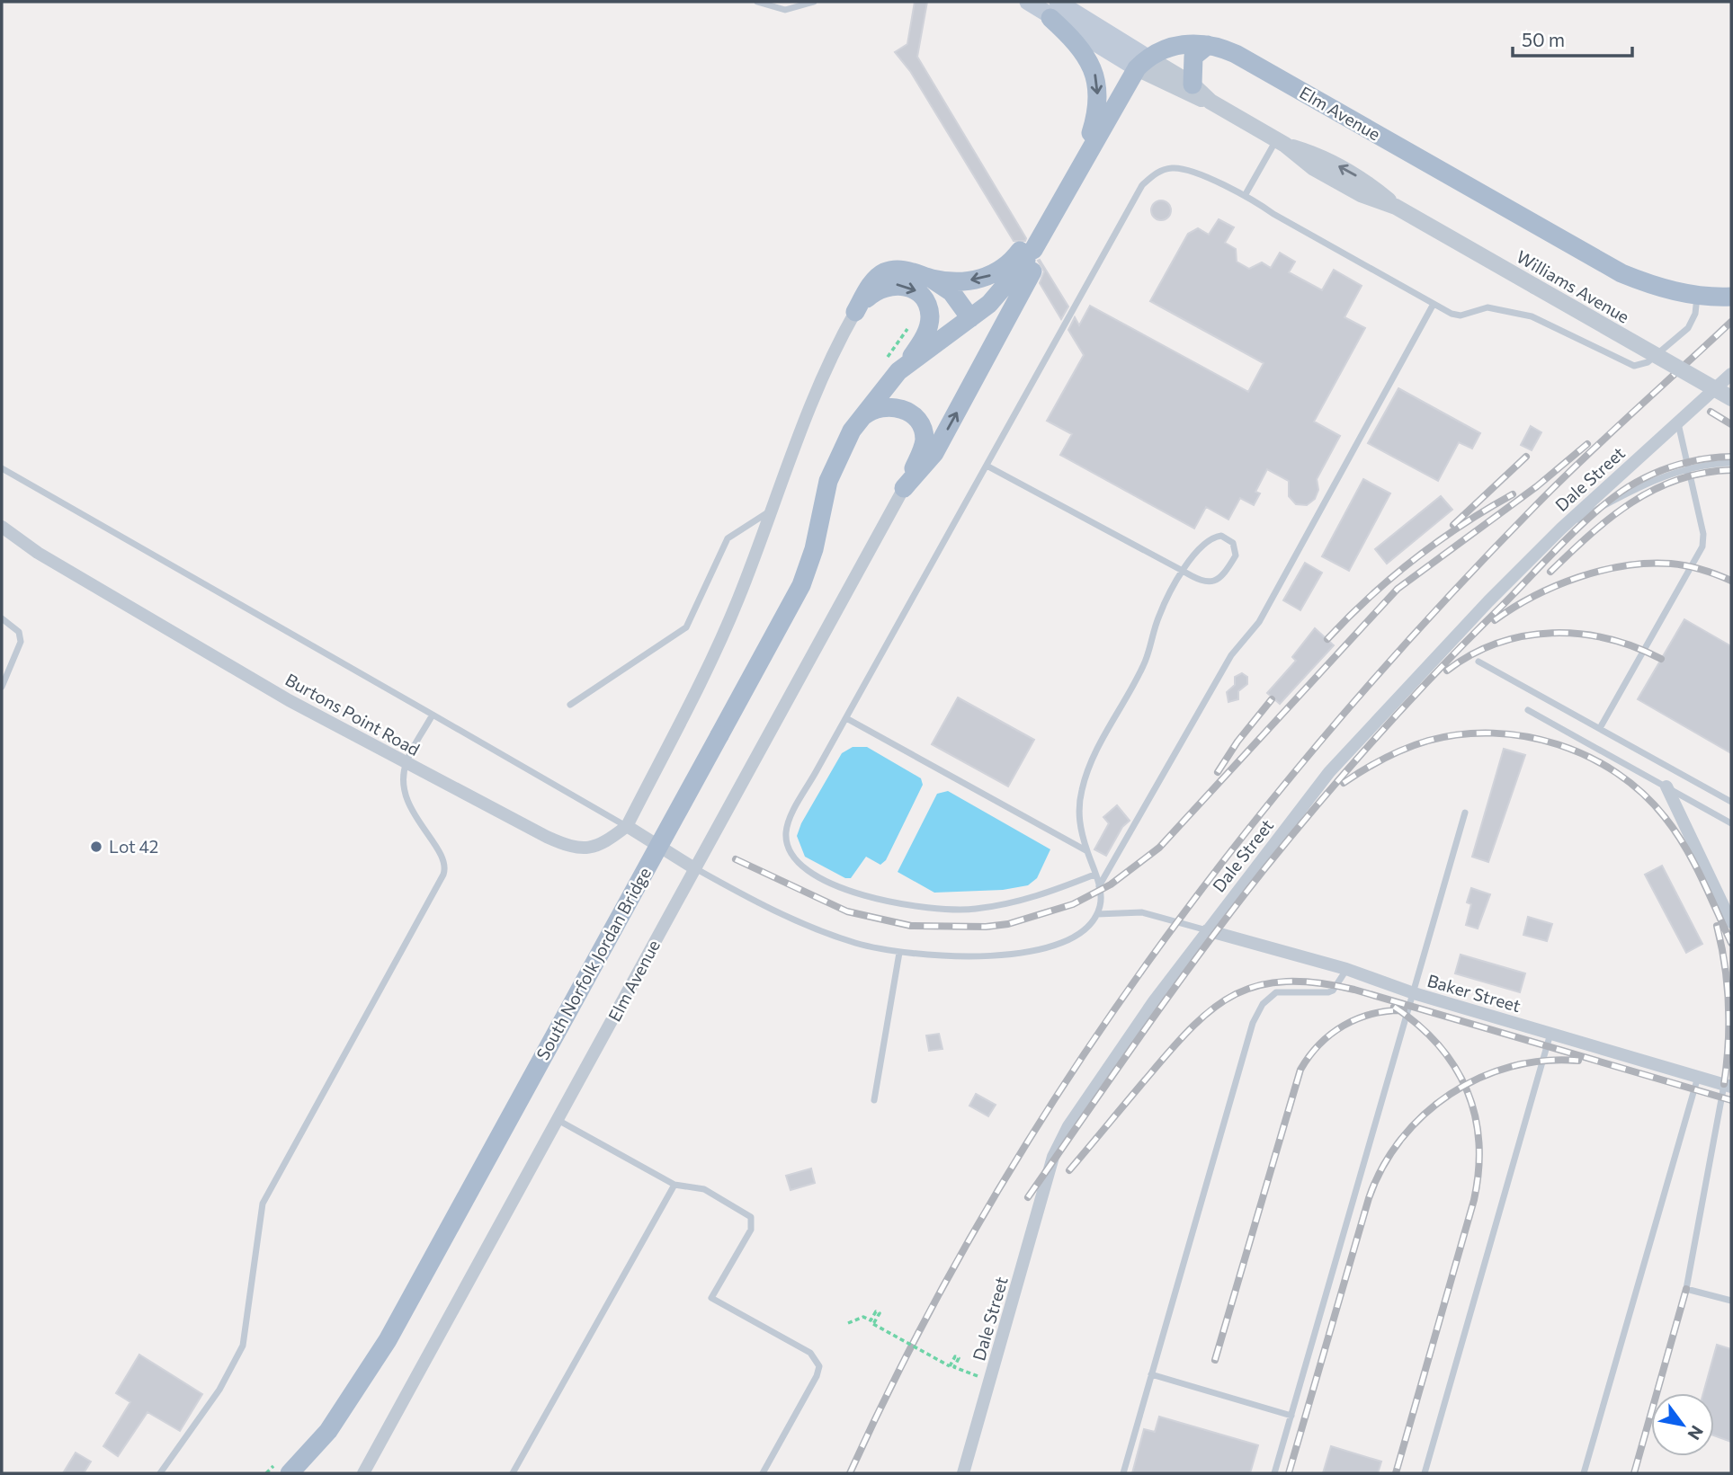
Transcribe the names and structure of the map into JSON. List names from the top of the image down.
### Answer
{
  "streets": {
    "main road": ["Elm Avenue", "South Norfolk Jordan Bridge"],
    "street": [
      "Williams Avenue",
      "Dale Street",
      "Burtons Point Road",
      "Baker Street"
    ]
  },
  "crossings": [
    ["Elm Avenue", "Williams Avenue"],
    ["Dale Street", "Baker Street"]
  ],
  "places": ["Lot 42"],
  "scale_bar": "50 m",
  "north": "bottom right"
}
